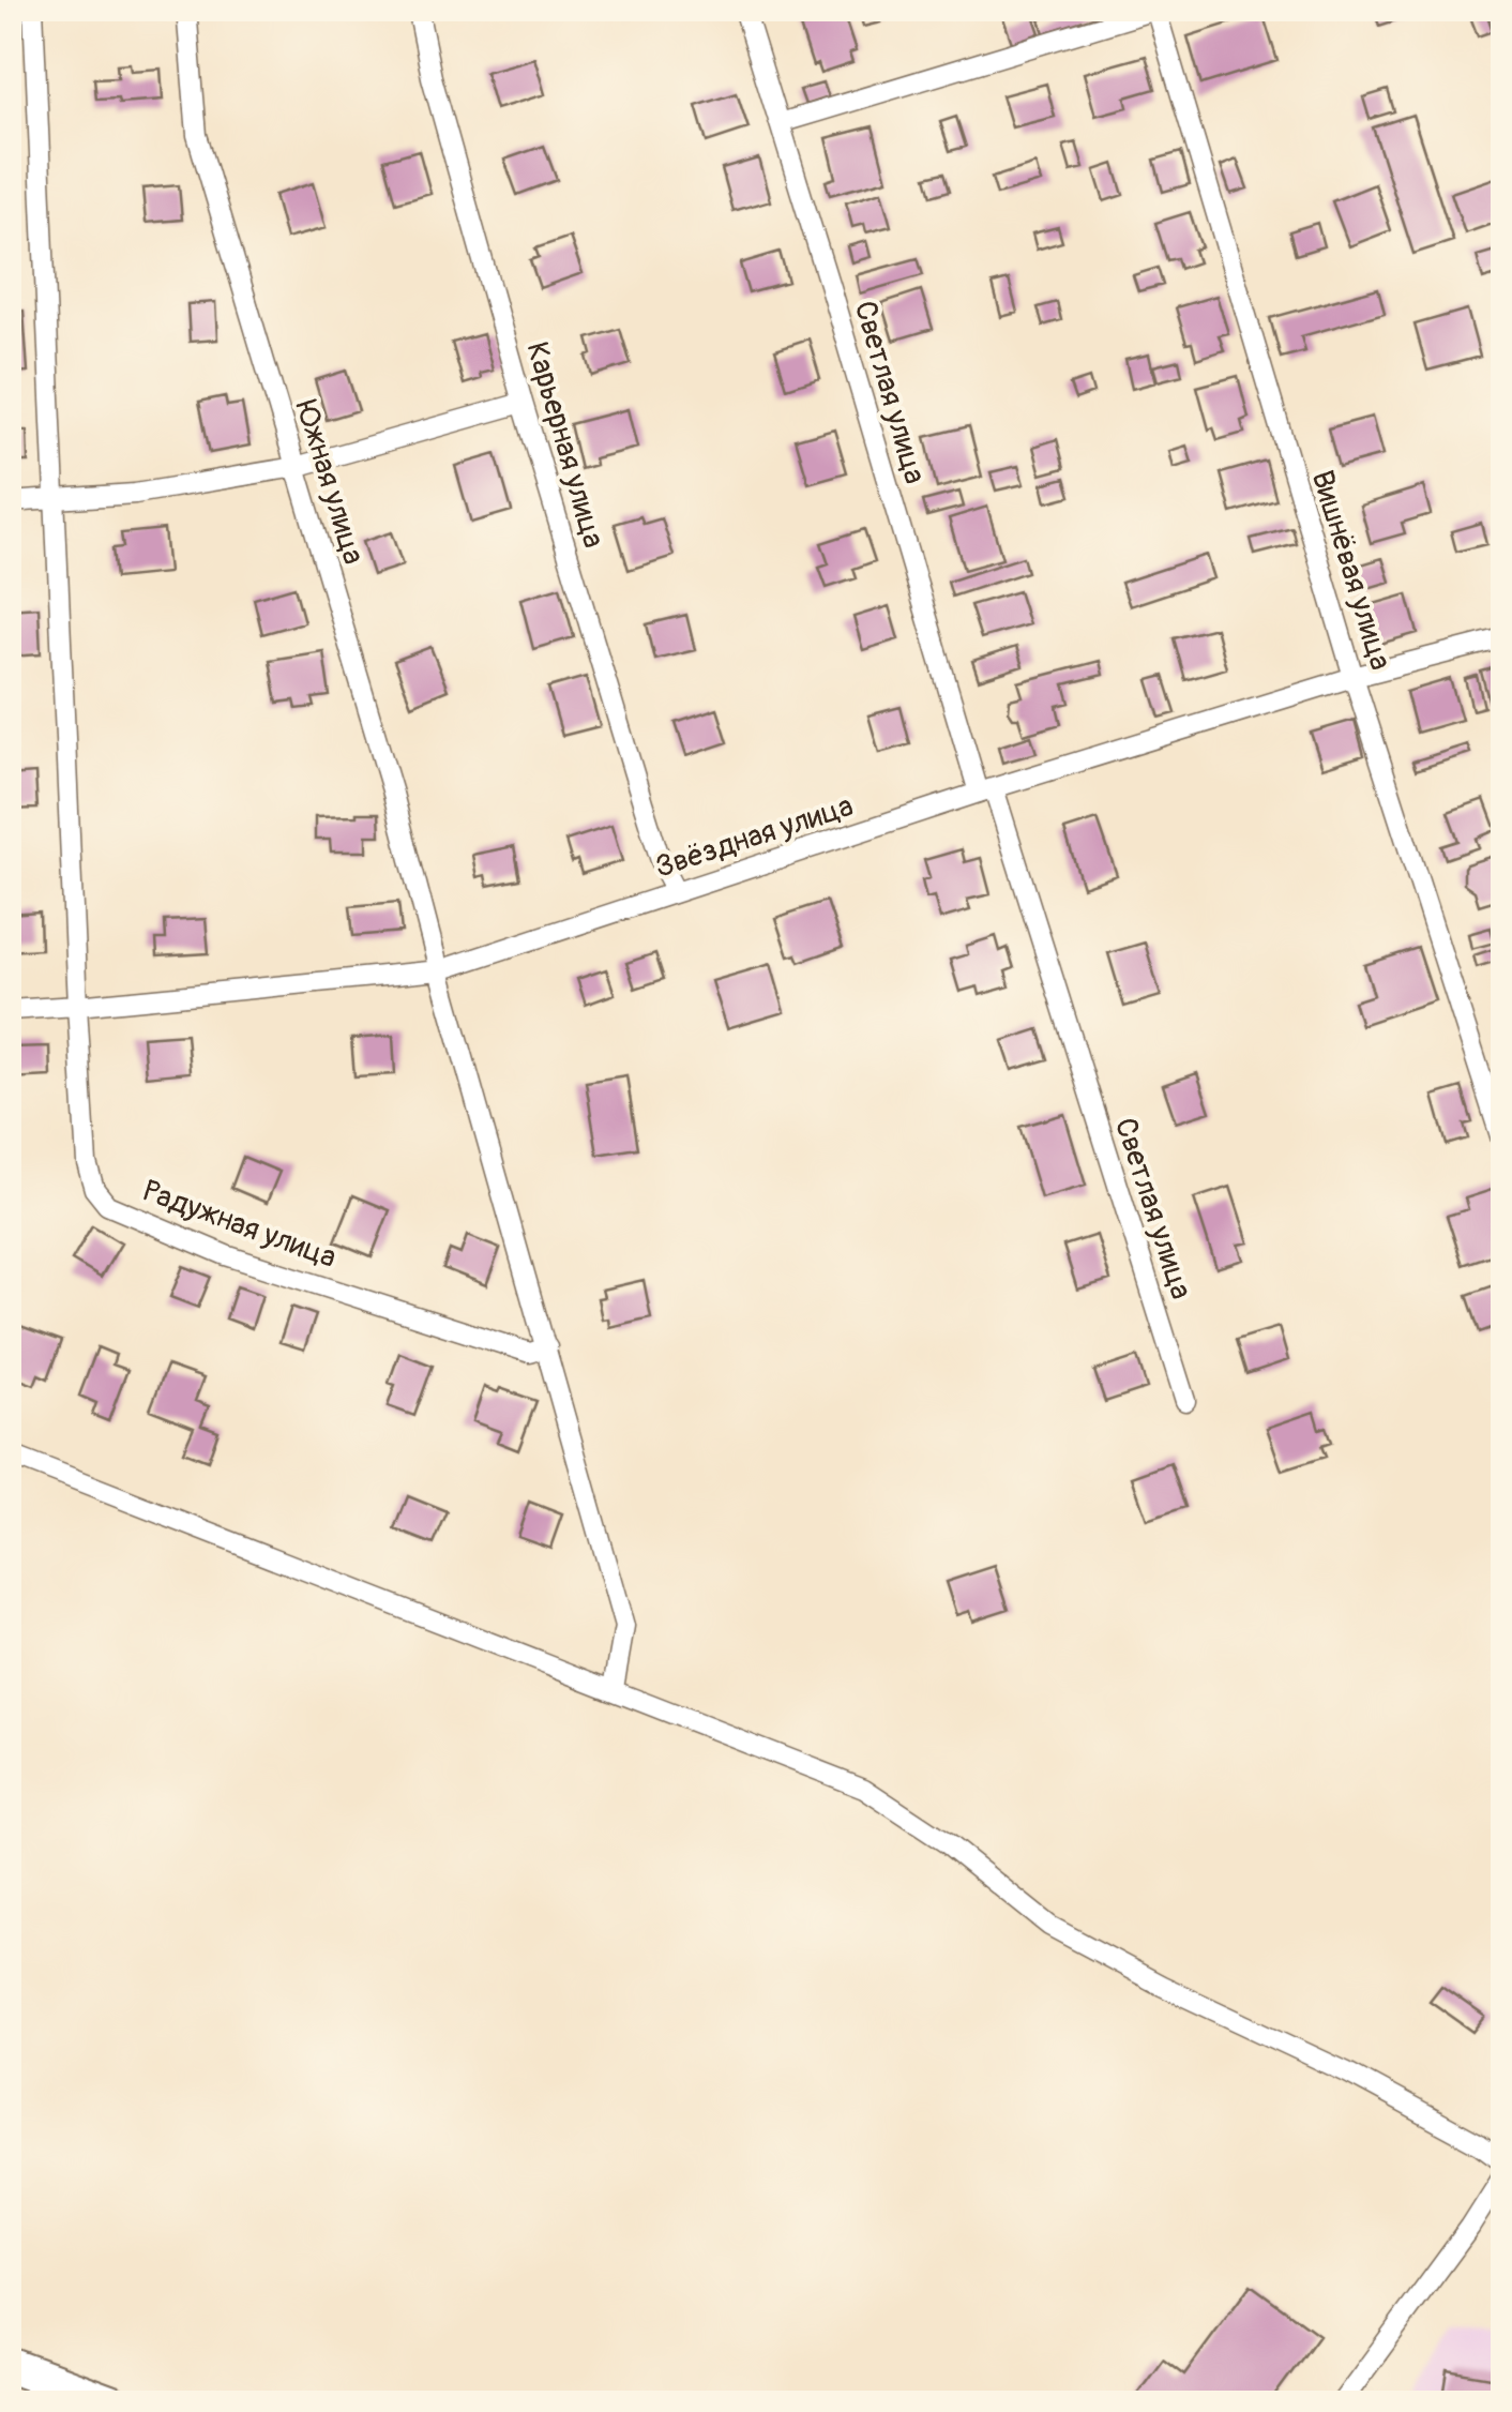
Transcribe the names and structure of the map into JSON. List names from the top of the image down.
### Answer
{
  "streets": {
    "street": [
      "Светлая улица",
      "Карьерная улица",
      "Южная улица",
      "Вишнёвая улица",
      "Звёздная улица",
      "Радужная улица"
    ]
  },
  "crossings": [
    ["Светлая улица", "Звёздная улица"],
    ["Карьерная улица", "Звёздная улица"],
    ["Южная улица", "Звёздная улица"],
    ["Южная улица", "Радужная улица"],
    ["Вишнёвая улица", "Звёздная улица"],
    ["Звёздная улица", "Радужная улица"]
  ]
}
